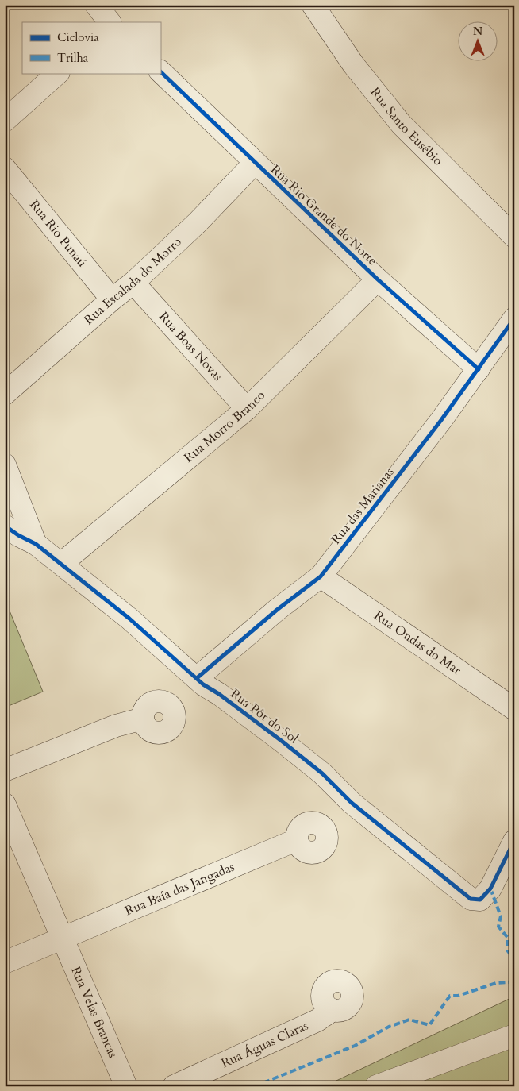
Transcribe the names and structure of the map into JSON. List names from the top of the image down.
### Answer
{
  "streets": {
    "street": [
      "Rua Santo Eusébio",
      "Rua Rio Grande do Norte",
      "Rua Rio Punaú",
      "Rua Escalada do Morro",
      "Rua Boas Novas",
      "Rua Morro Branco",
      "Rua das Marianas",
      "Rua Ondas do Mar",
      "Rua Pôr do Sol",
      "Rua Baía das Jangadas",
      "Rua Velas Brancas",
      "Rua Águas Claras"
    ]
  },
  "crossings": [
    ["Rua Rio Grande do Norte", "Rua Escalada do Morro"],
    ["Rua Rio Grande do Norte", "Rua Morro Branco"],
    ["Rua Rio Grande do Norte", "Rua das Marianas"],
    ["Rua Rio Punaú", "Rua Escalada do Morro"],
    ["Rua Escalada do Morro", "Rua Boas Novas"],
    ["Rua Boas Novas", "Rua Morro Branco"],
    ["Rua Morro Branco", "Rua Pôr do Sol"],
    ["Rua das Marianas", "Rua Ondas do Mar"],
    ["Rua das Marianas", "Rua Pôr do Sol"],
    ["Rua Baía das Jangadas", "Rua Velas Brancas"]
  ],
  "legend": ["Ciclovia", "Trilha"],
  "north": "top"
}
